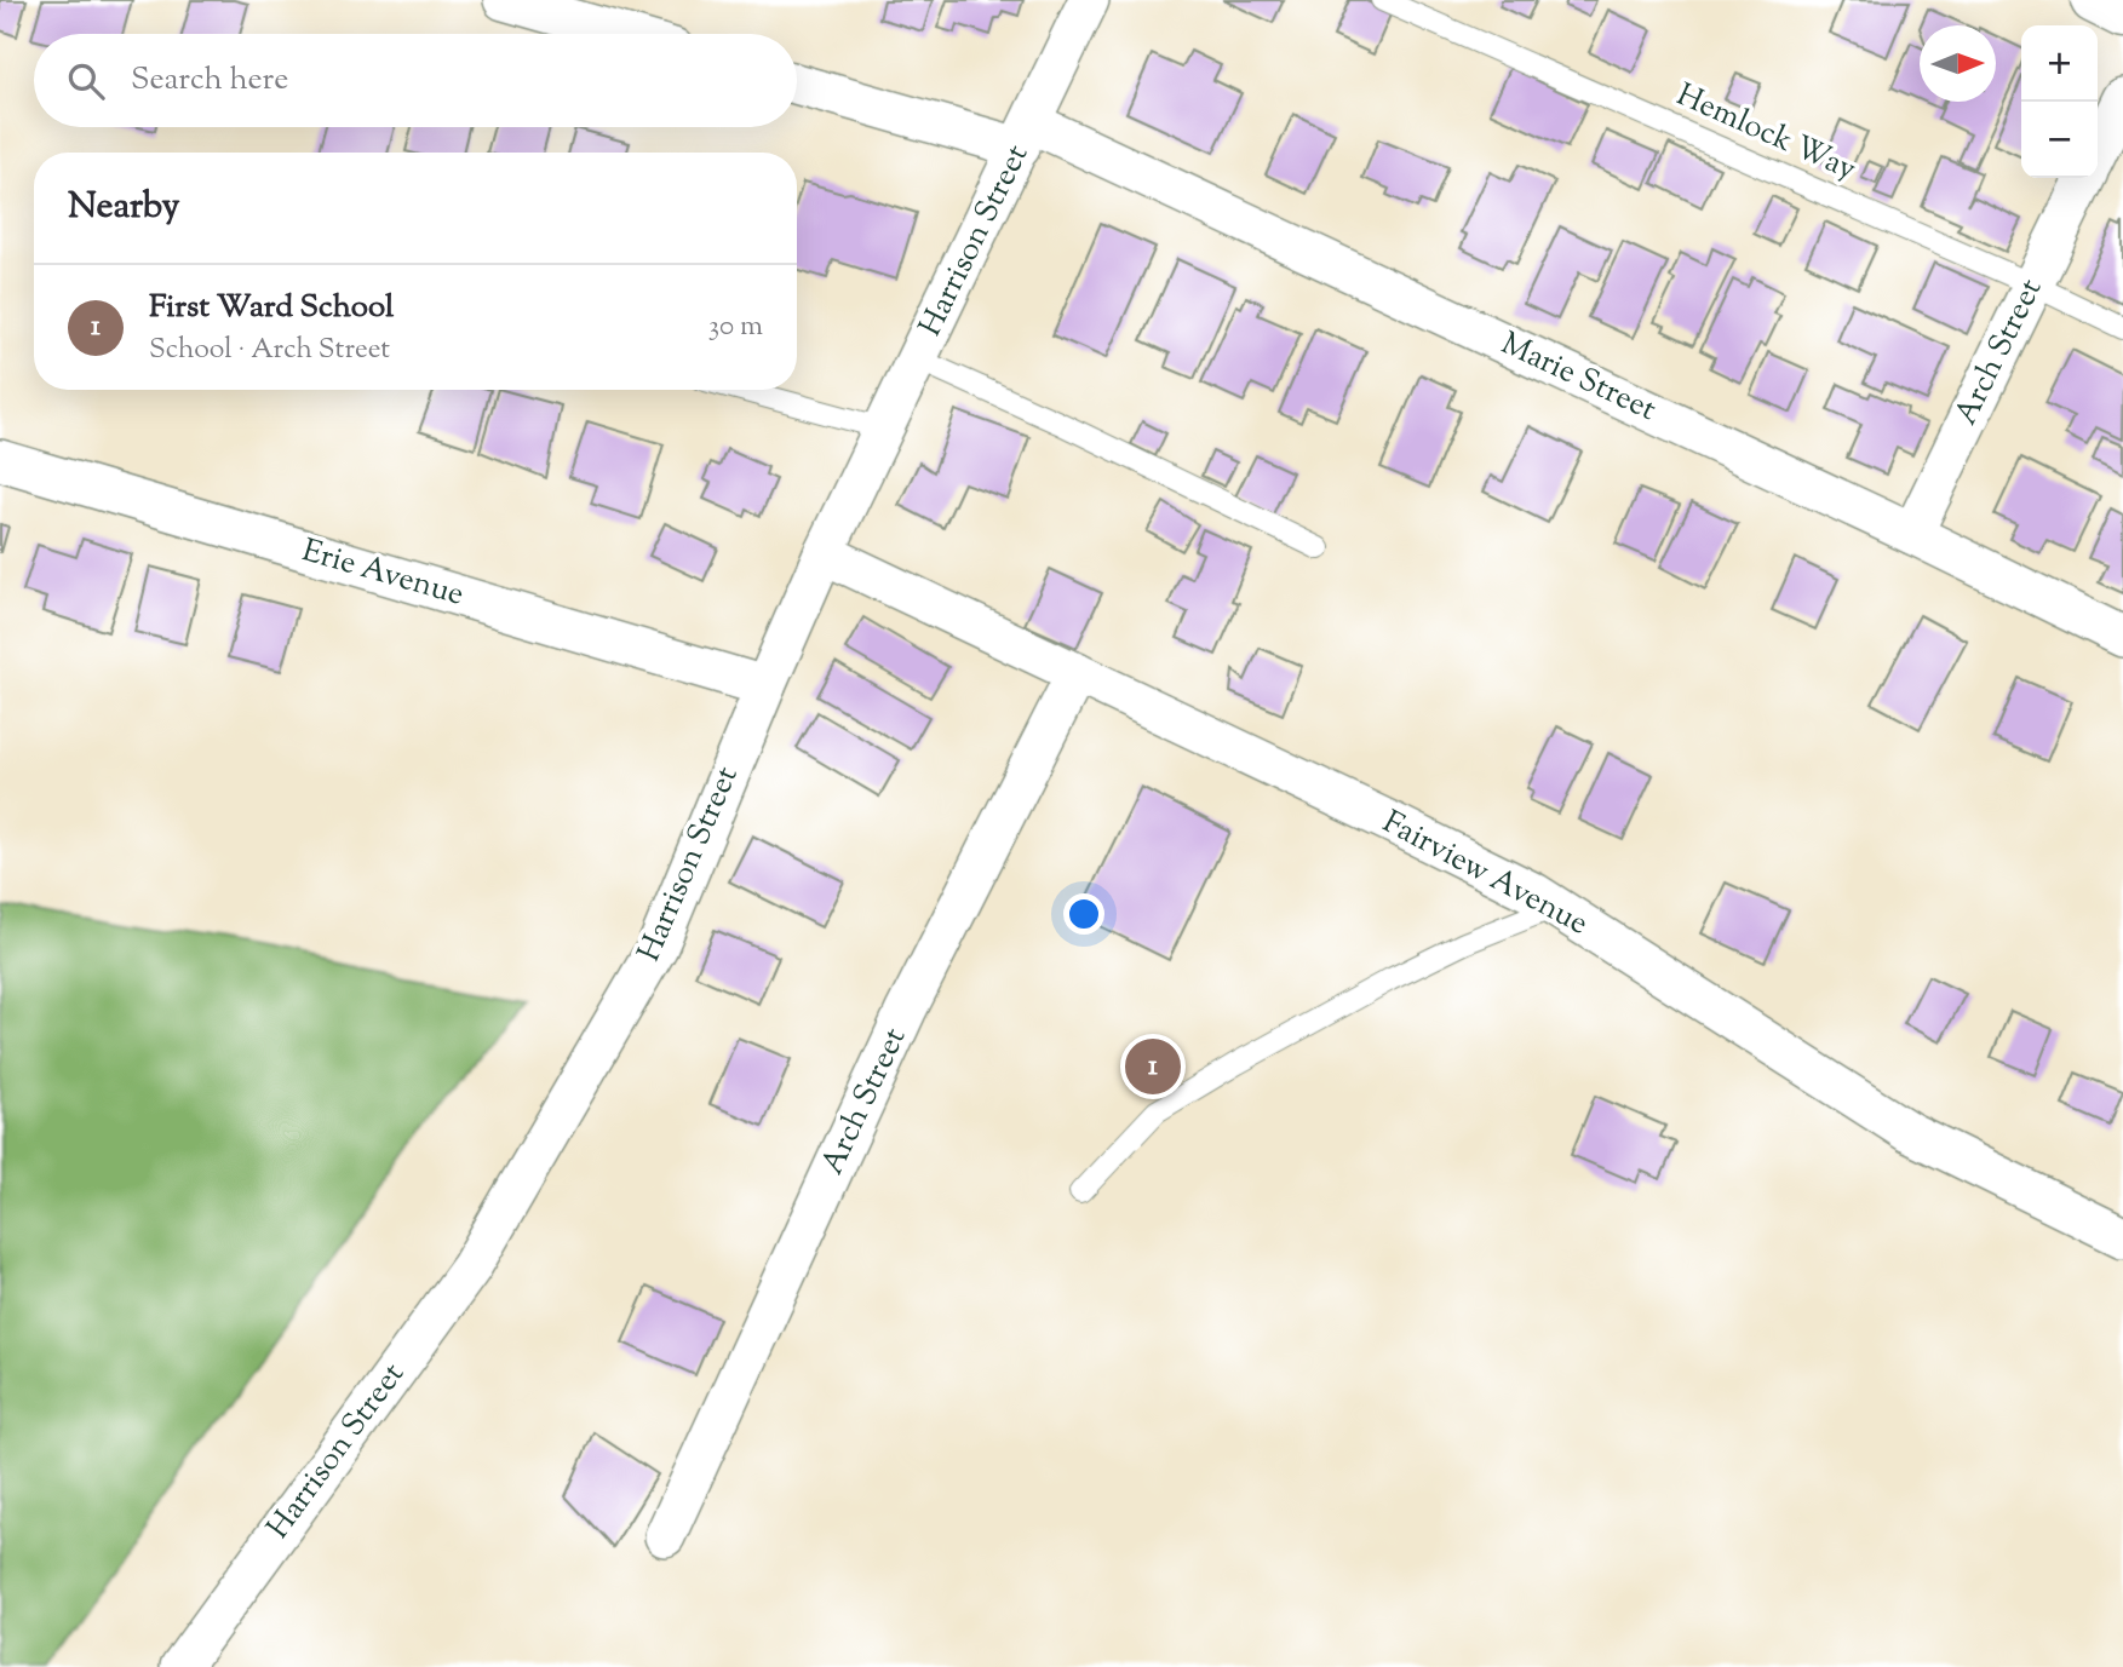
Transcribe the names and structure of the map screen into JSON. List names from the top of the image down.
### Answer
{
  "streets": {
    "street": [
      "Harrison Street",
      "Arch Street",
      "Marie Street",
      "Erie Avenue",
      "Fairview Avenue"
    ],
    "lane": ["Hemlock Way"]
  },
  "crossings": [
    ["Hemlock Way", "Arch Street"],
    ["Harrison Street", "Marie Street"],
    ["Harrison Street", "Erie Avenue"],
    ["Harrison Street", "Fairview Avenue"],
    ["Arch Street", "Marie Street"],
    ["Arch Street", "Fairview Avenue"]
  ],
  "north": "right",
  "page": {
    "map_buttons": ["+", "−"],
    "search": "Search here",
    "heading": "Nearby",
    "list": [
      {
        "mark": "1",
        "name": "First Ward School",
        "note": "School · Arch Street",
        "value": "30 m"
      }
    ],
    "pins": "1"
  }
}
